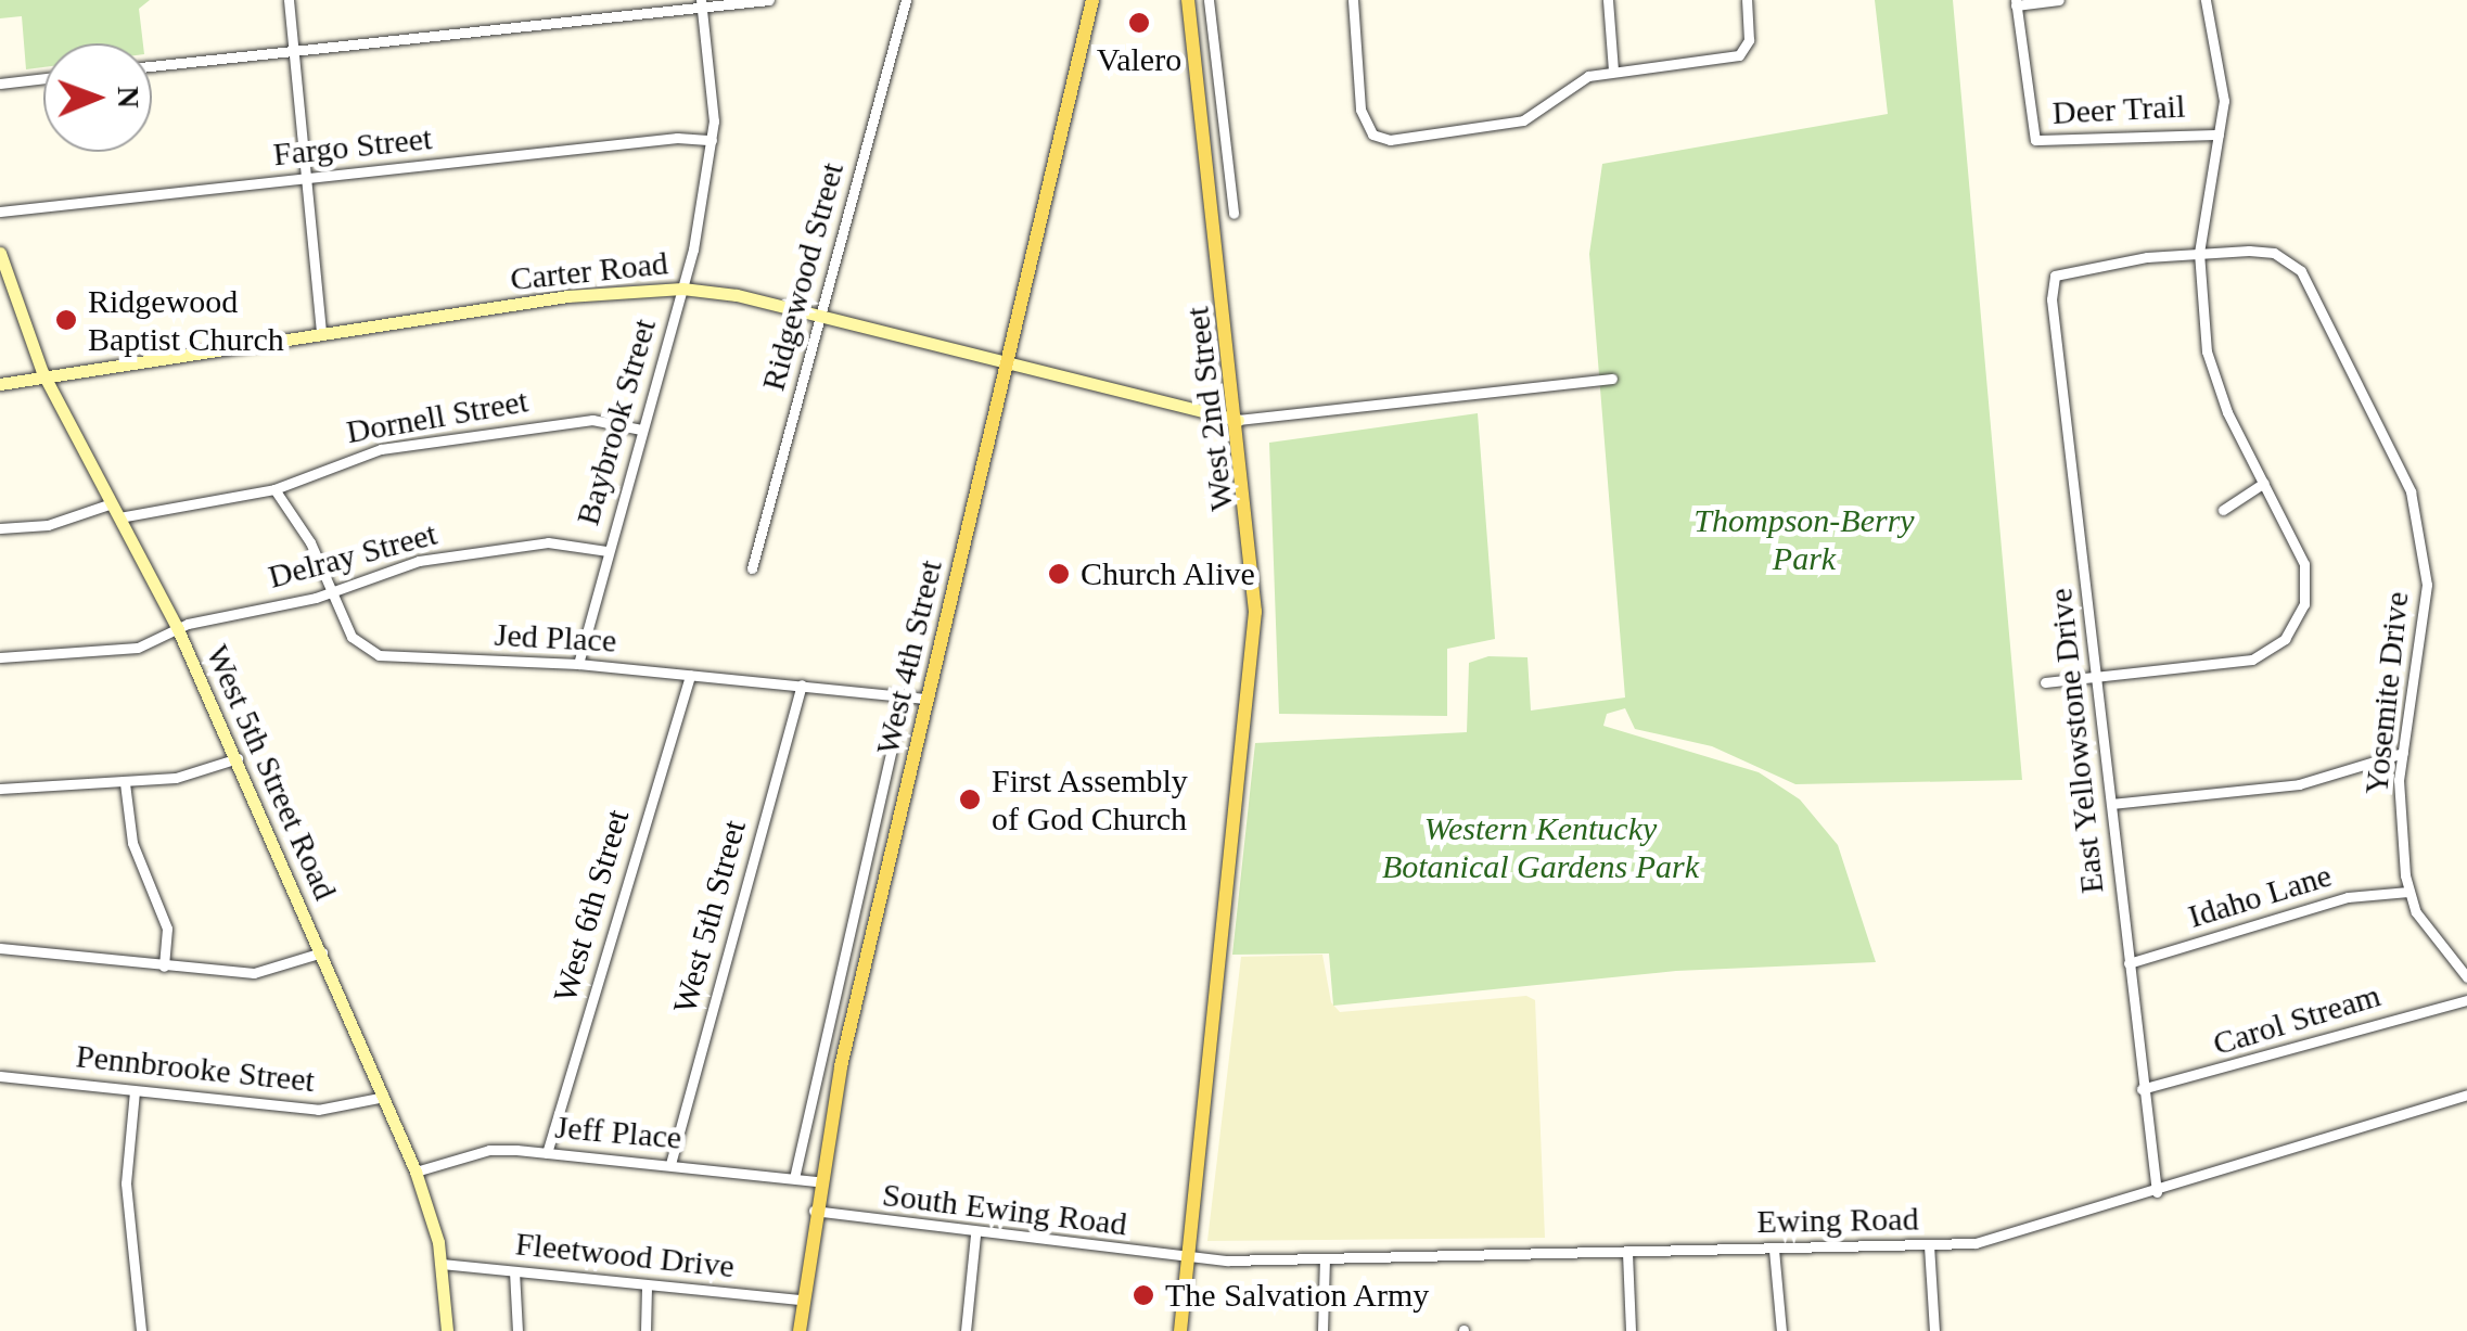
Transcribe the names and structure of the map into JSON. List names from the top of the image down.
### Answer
{
  "streets": {
    "main road": [
      "Carter Road",
      "West 2nd Street",
      "West 4th Street",
      "West 5th Street Road"
    ],
    "street": [
      "Deer Trail",
      "Fargo Street",
      "Ridgewood Street",
      "Dornell Street",
      "Baybrook Street",
      "Delray Street",
      "Jed Place",
      "Yosemite Drive",
      "East Yellowstone Drive",
      "Idaho Lane",
      "West 6th Street",
      "West 5th Street",
      "Carol Stream",
      "Pennbrooke Street",
      "Jeff Place",
      "South Ewing Road",
      "Ewing Road",
      "Fleetwood Drive"
    ]
  },
  "crossings": [
    ["Fargo Street", "Baybrook Street"],
    ["Carter Road", "Ridgewood Street"],
    ["Carter Road", "West 2nd Street"],
    ["Carter Road", "Baybrook Street"],
    ["Carter Road", "West 4th Street"],
    ["Carter Road", "West 5th Street Road"],
    ["West 2nd Street", "South Ewing Road"],
    ["West 2nd Street", "Ewing Road"],
    ["Dornell Street", "Baybrook Street"],
    ["Dornell Street", "Jed Place"],
    ["Dornell Street", "West 5th Street Road"],
    ["Baybrook Street", "Delray Street"],
    ["Baybrook Street", "Jed Place"],
    ["Delray Street", "Jed Place"],
    ["Delray Street", "West 5th Street Road"],
    ["Jed Place", "West 4th Street"],
    ["Jed Place", "West 6th Street"],
    ["Jed Place", "West 5th Street"],
    ["West 4th Street", "Jeff Place"],
    ["West 4th Street", "South Ewing Road"],
    ["West 4th Street", "Fleetwood Drive"],
    ["Yosemite Drive", "East Yellowstone Drive"],
    ["Yosemite Drive", "Idaho Lane"],
    ["East Yellowstone Drive", "Idaho Lane"],
    ["East Yellowstone Drive", "Carol Stream"],
    ["East Yellowstone Drive", "Ewing Road"],
    ["West 5th Street Road", "Pennbrooke Street"],
    ["West 5th Street Road", "Jeff Place"],
    ["West 5th Street Road", "Fleetwood Drive"],
    ["West 6th Street", "Jeff Place"],
    ["West 5th Street", "Jeff Place"],
    ["South Ewing Road", "Ewing Road"]
  ],
  "parks": ["Thompson-Berry Park", "Western Kentucky Botanical Gardens Park"],
  "places": [
    "Valero",
    "Ridgewood Baptist Church",
    "Church Alive",
    "First Assembly of God Church",
    "The Salvation Army"
  ],
  "north": "right"
}
